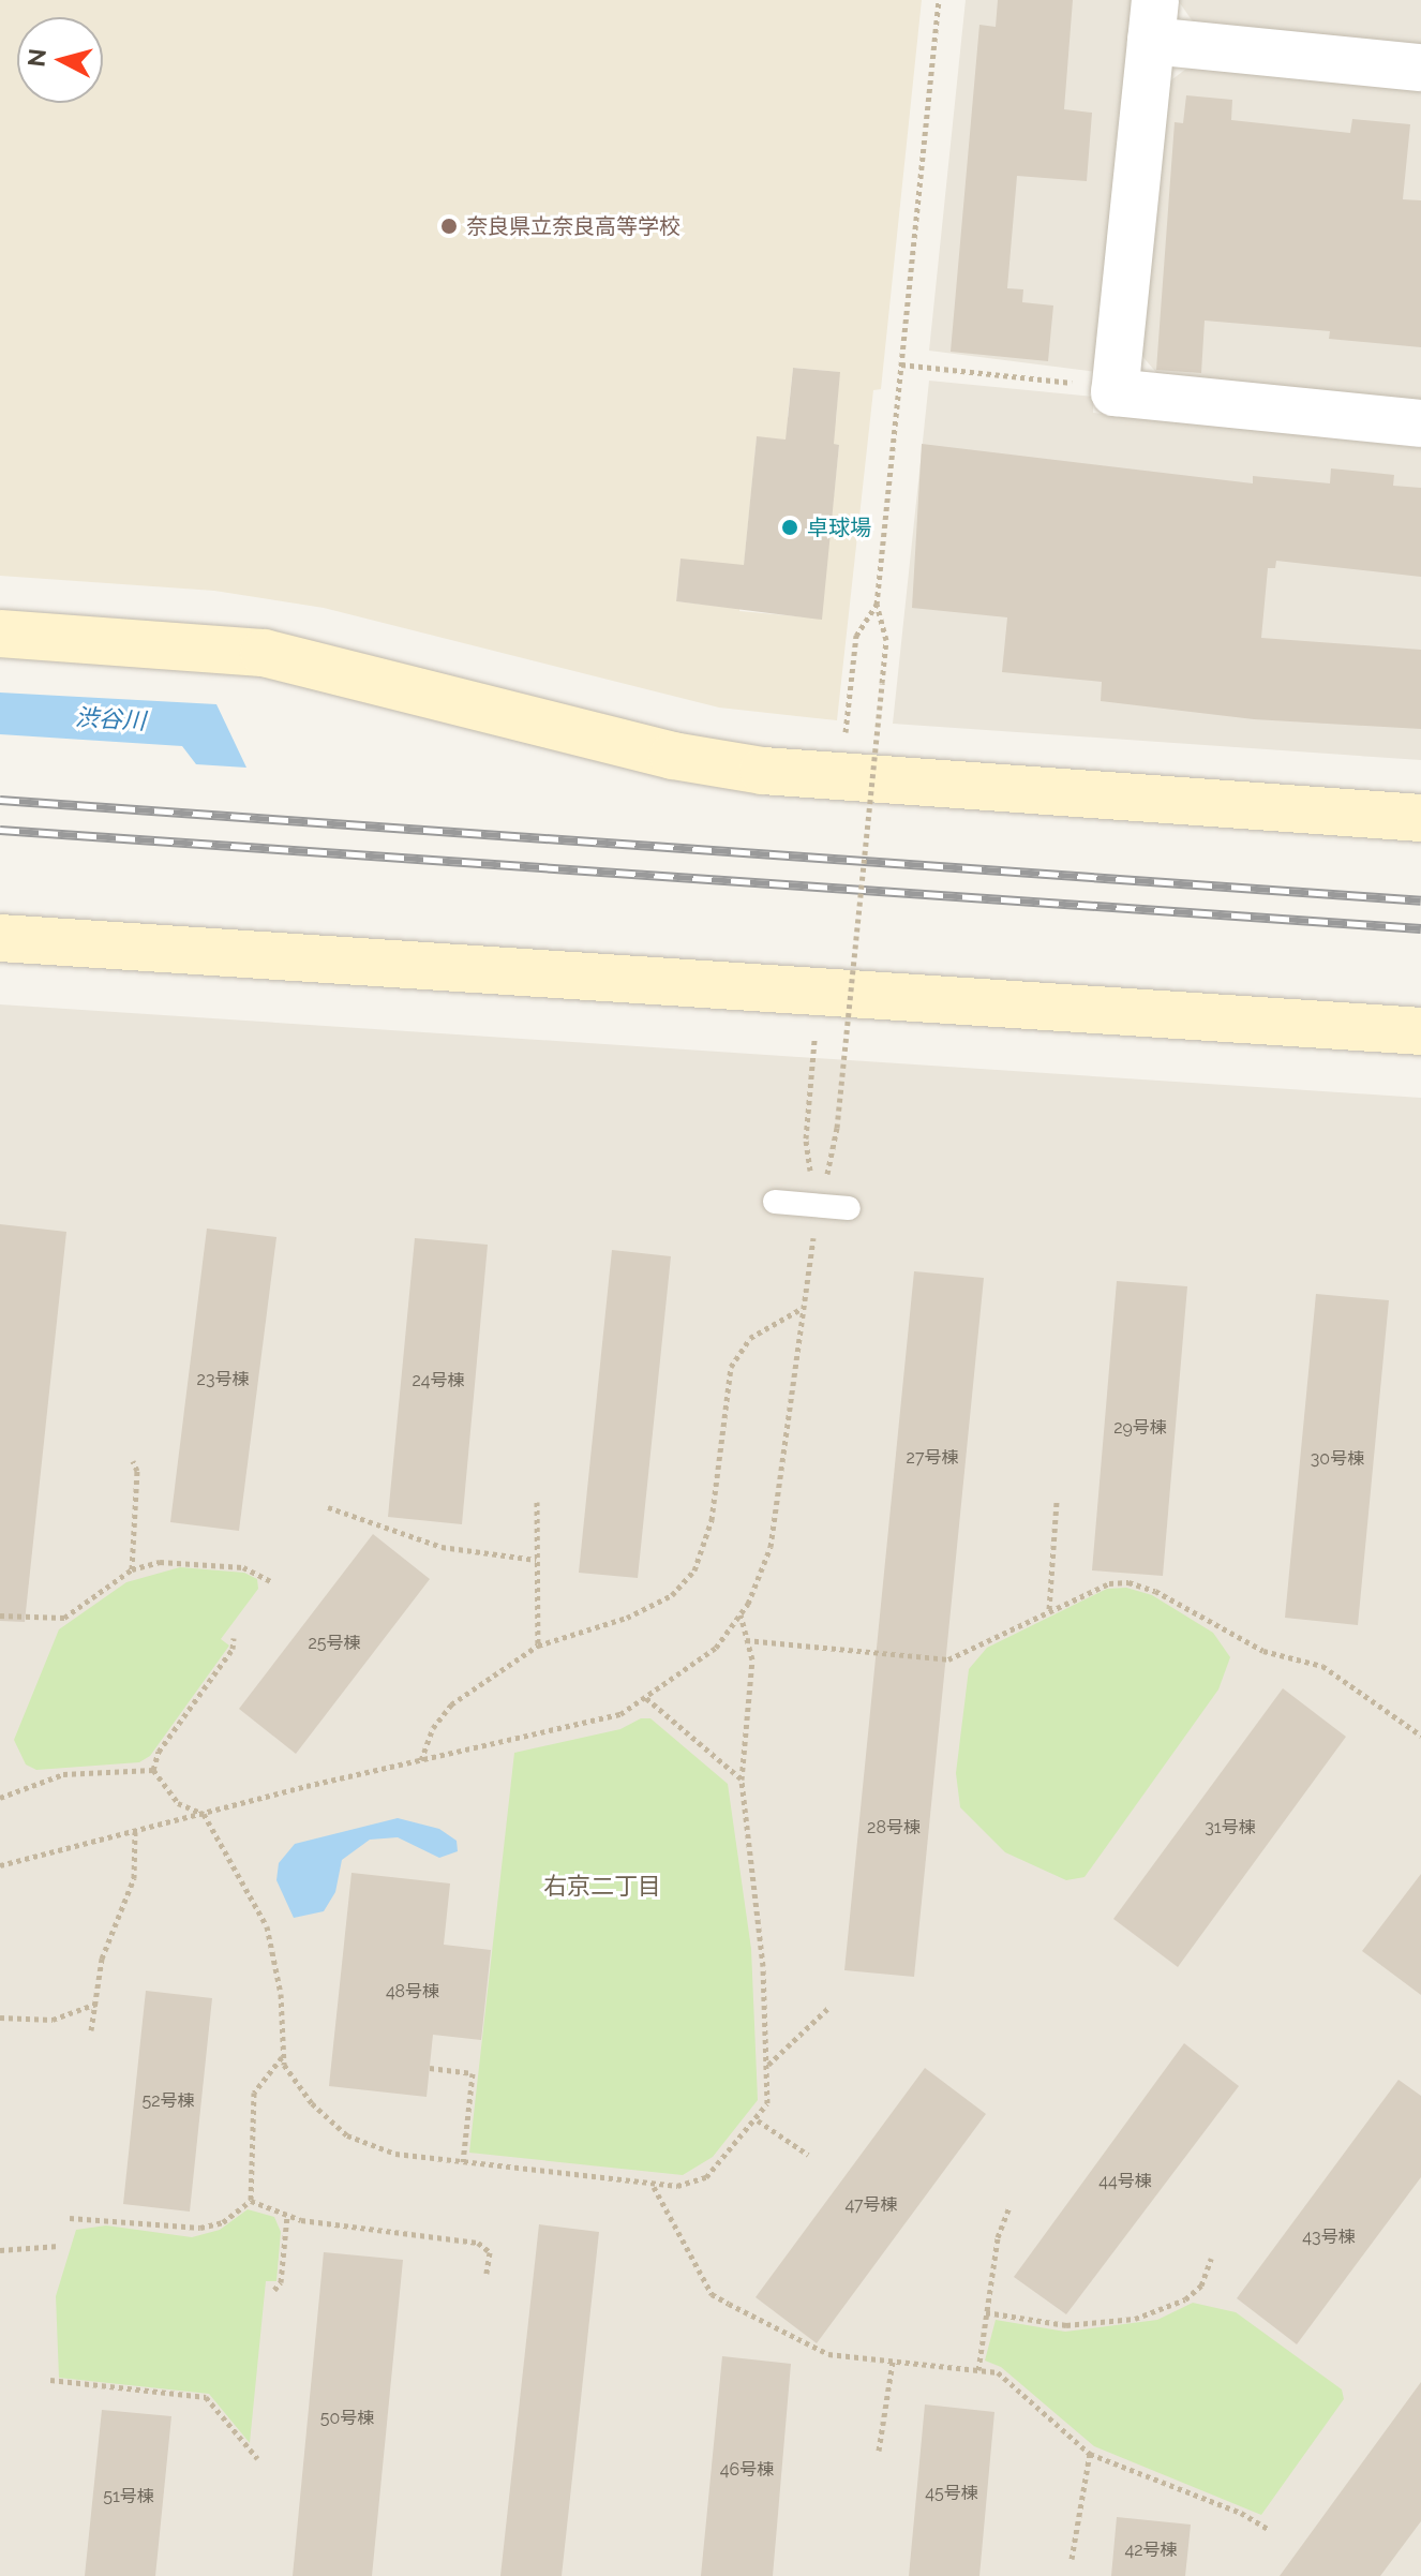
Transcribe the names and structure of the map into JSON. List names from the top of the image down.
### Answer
{
  "districts": ["右京二丁目"],
  "water": ["渋谷川"],
  "places": ["奈良県立奈良高等学校", "卓球場"],
  "house_numbers": [
    "23号棟",
    "24号棟",
    "29号棟",
    "27号棟",
    "30号棟",
    "25号棟",
    "28号棟",
    "31号棟",
    "48号棟",
    "52号棟",
    "44号棟",
    "47号棟",
    "43号棟",
    "50号棟",
    "46号棟",
    "45号棟",
    "51号棟",
    "42号棟"
  ],
  "north": "left"
}
